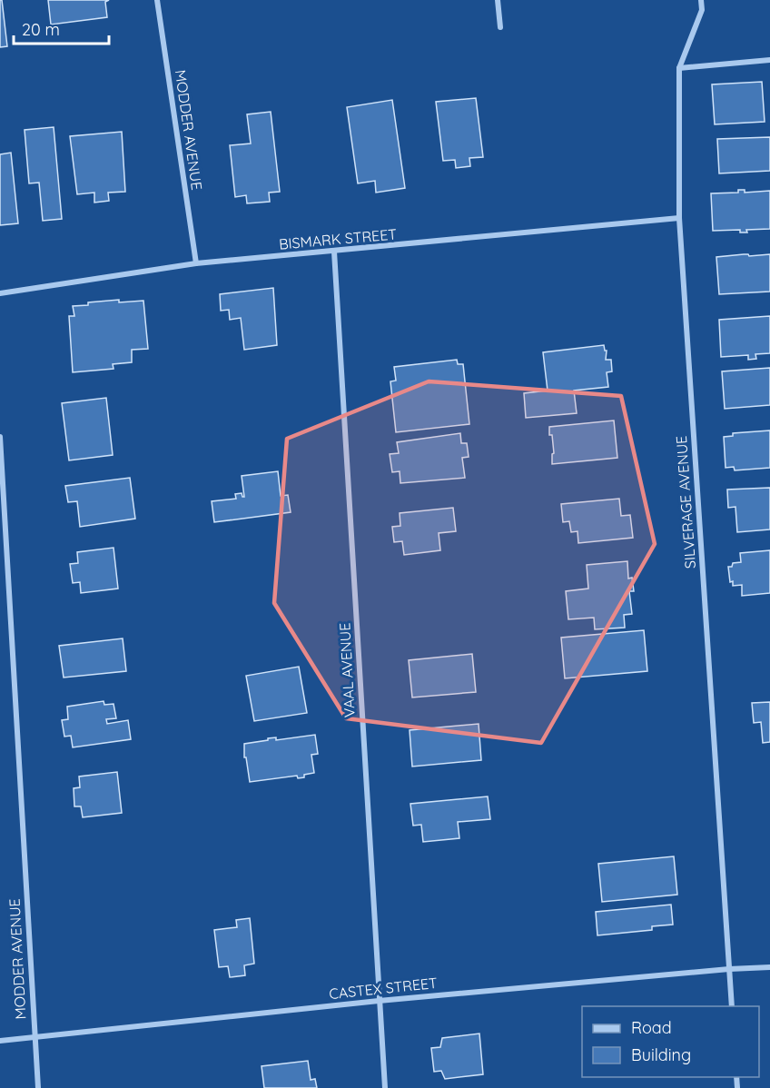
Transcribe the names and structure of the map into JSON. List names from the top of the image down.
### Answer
{
  "streets": {
    "street": [
      "MODDER AVENUE",
      "BISMARK STREET",
      "SILVERAGE AVENUE",
      "VAAL AVENUE",
      "CASTEX STREET"
    ]
  },
  "crossings": [
    ["MODDER AVENUE", "BISMARK STREET"],
    ["MODDER AVENUE", "CASTEX STREET"],
    ["BISMARK STREET", "SILVERAGE AVENUE"],
    ["BISMARK STREET", "VAAL AVENUE"],
    ["SILVERAGE AVENUE", "CASTEX STREET"],
    ["VAAL AVENUE", "CASTEX STREET"]
  ],
  "legend": ["Road", "Building"],
  "scale_bar": "20 m"
}
